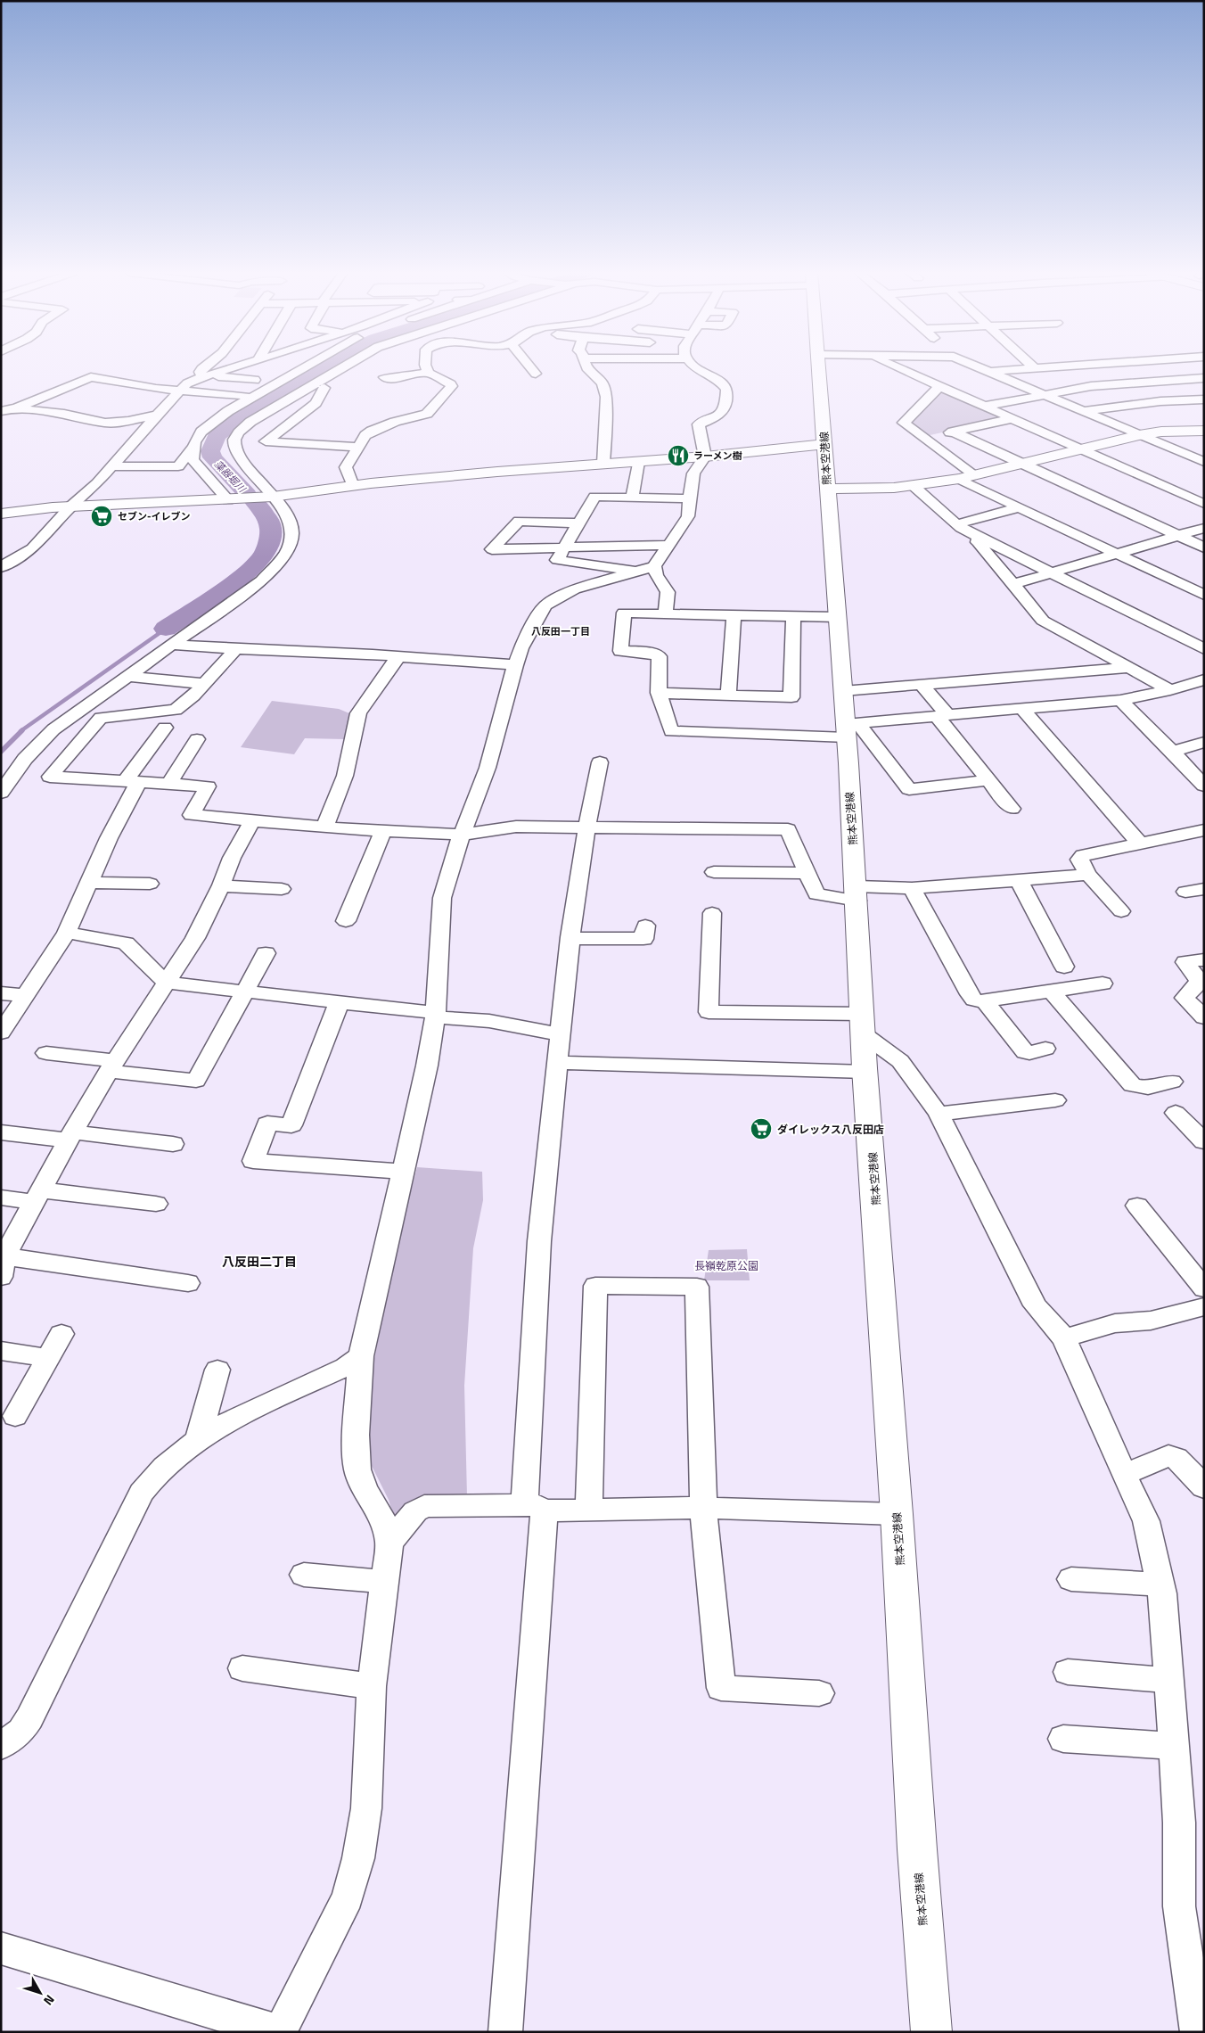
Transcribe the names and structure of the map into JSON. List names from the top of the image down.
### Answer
{
  "streets": {
    "main road": ["熊本空港線"]
  },
  "districts": ["八反田一丁目", "八反田二丁目"],
  "water": ["藻器堀川"],
  "parks": ["長嶺乾原公園"],
  "places": {
    "restaurant": ["ラーメン樹"],
    "supermarket": ["セブン-イレブン", "ダイレックス八反田店"]
  },
  "north": "bottom right"
}
